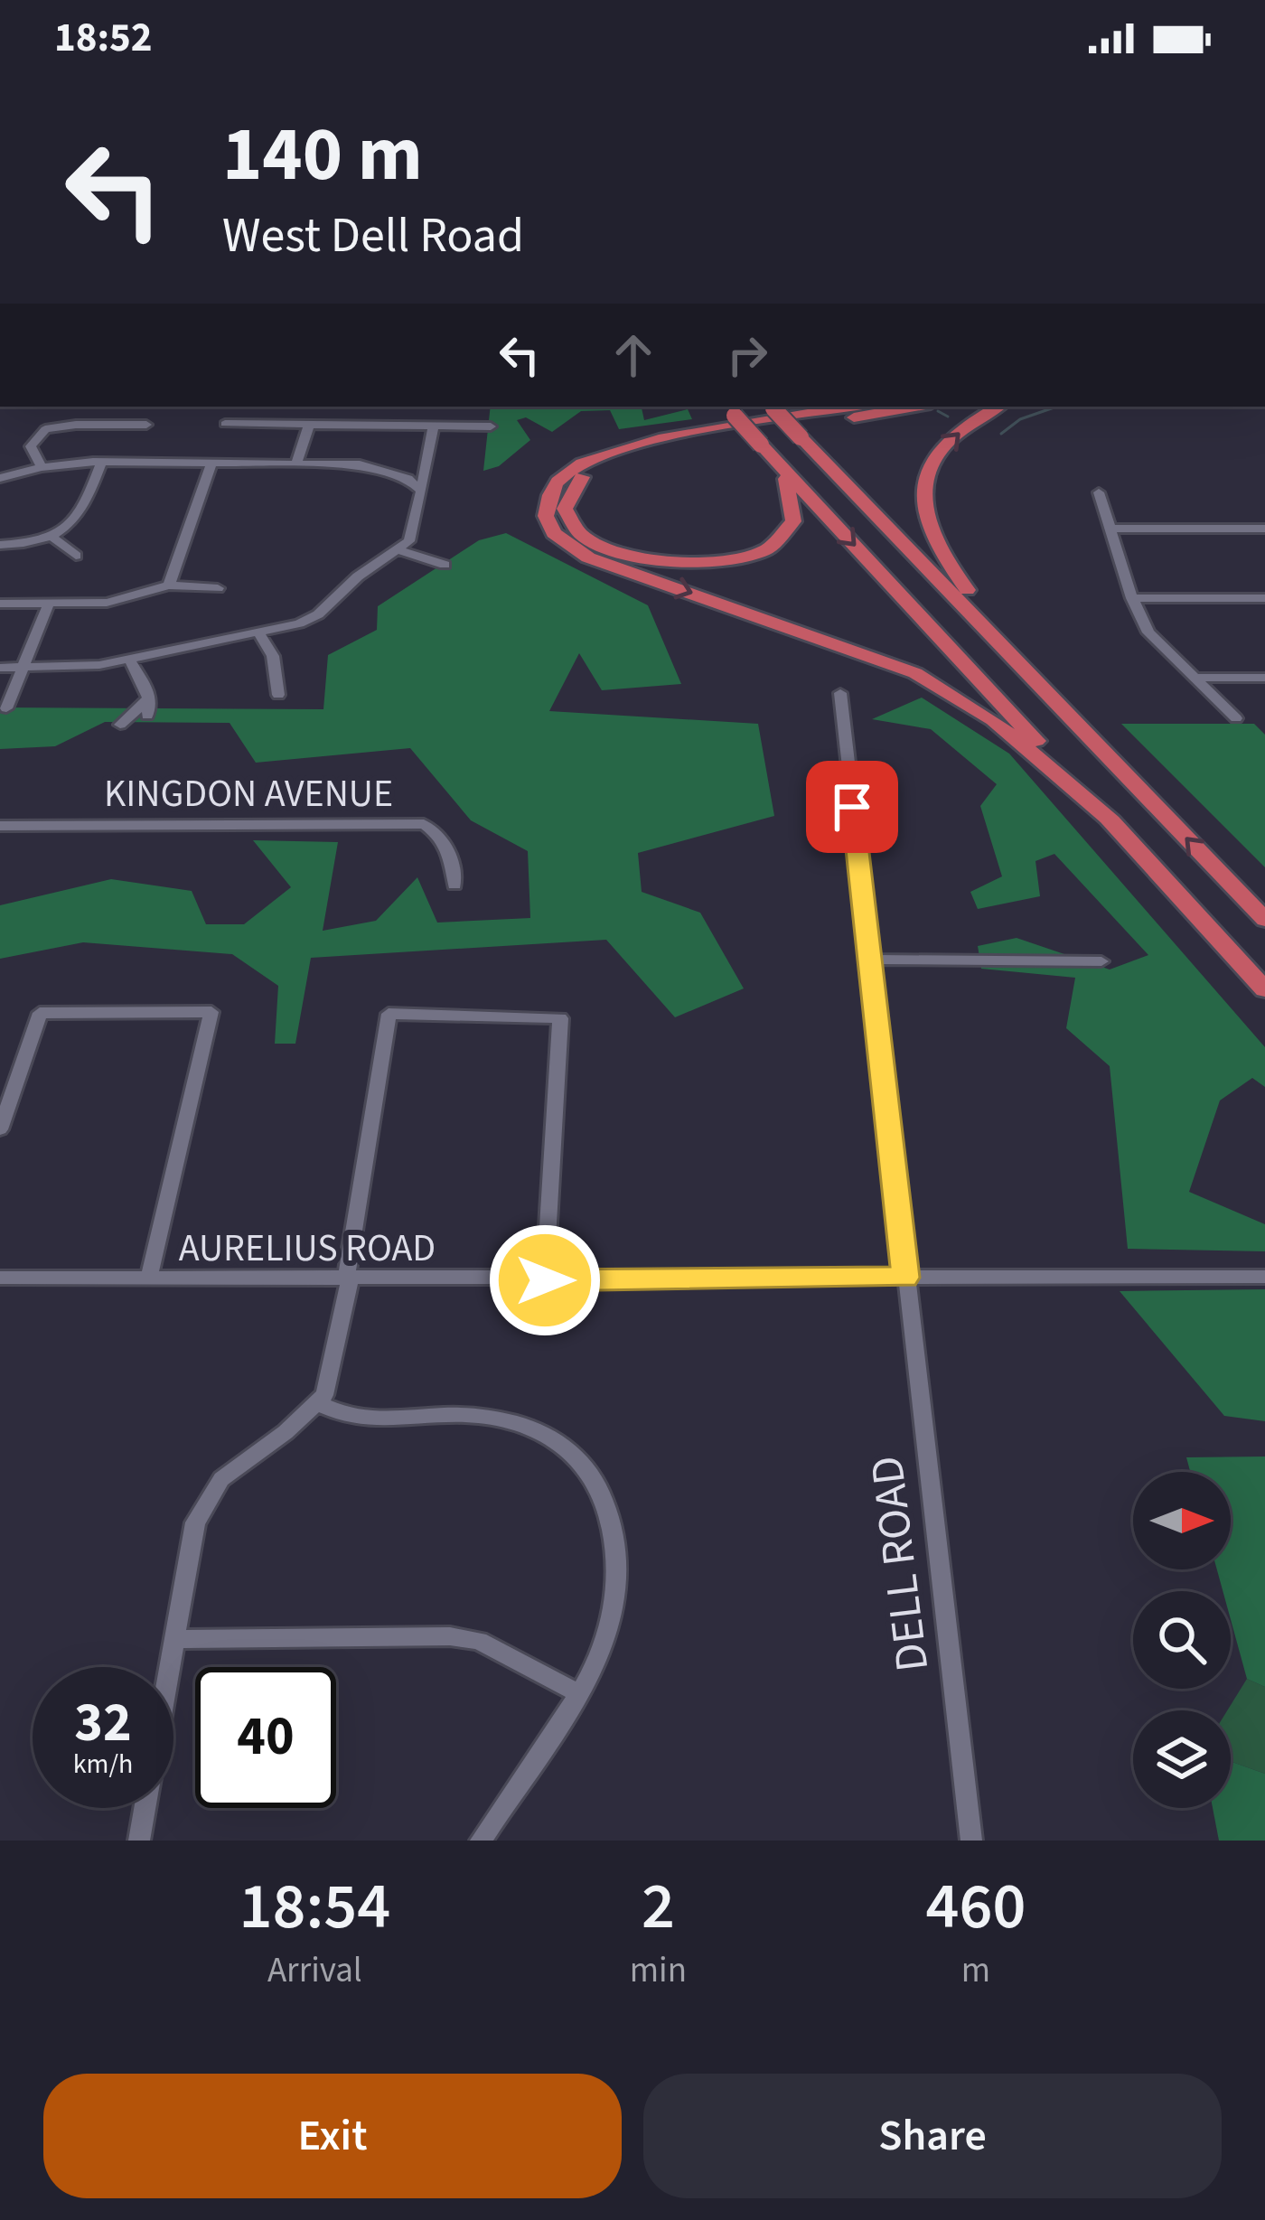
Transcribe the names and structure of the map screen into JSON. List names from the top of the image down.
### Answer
{
  "streets": {
    "street": ["KINGDON AVENUE", "AURELIUS ROAD", "DELL ROAD"]
  },
  "crossings": [
    ["AURELIUS ROAD", "DELL ROAD"]
  ],
  "north": "right",
  "page": {
    "status": "18:52",
    "turn": ["140 m", "West Dell Road"],
    "speed": "32 km/h",
    "limit": "40",
    "eta": [
      "18:54",
      "Arrival",
      "2",
      "min",
      "460",
      "m"
    ],
    "buttons": ["Exit", "Share"]
  }
}
